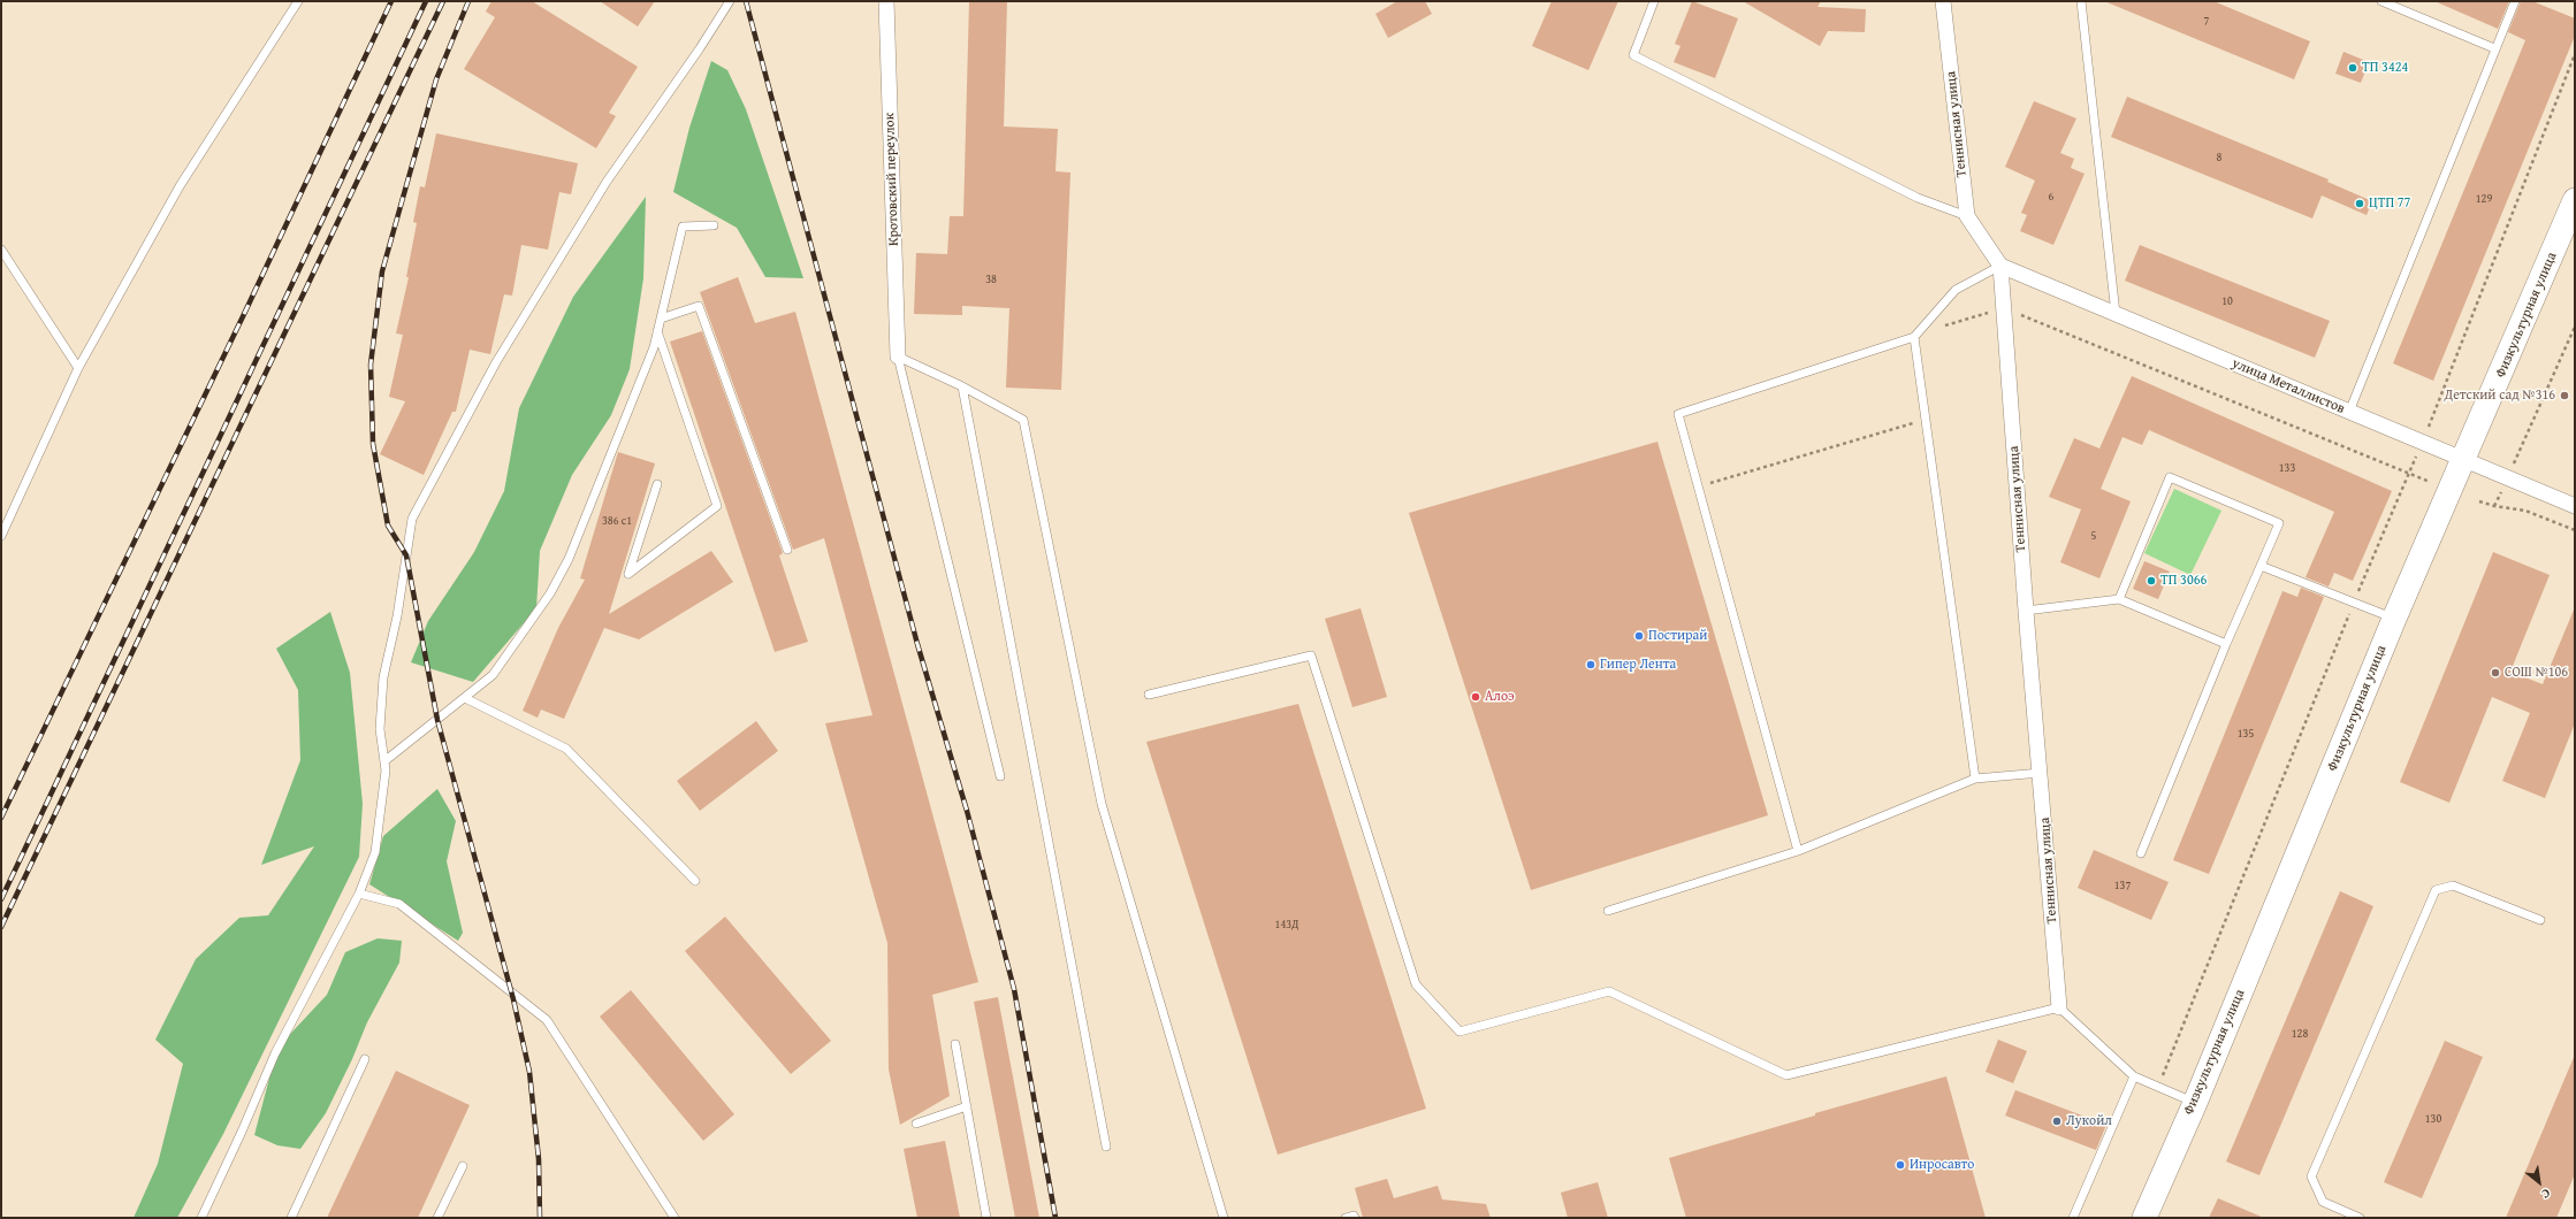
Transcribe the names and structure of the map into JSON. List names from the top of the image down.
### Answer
{
  "streets": {
    "main road": ["Физкультурная улица"],
    "street": ["Теннисная улица", "Кротовский переулок", "улица Металлистов"]
  },
  "crossings": [
    ["Теннисная улица", "улица Металлистов"],
    ["Физкультурная улица", "улица Металлистов"]
  ],
  "places": [
    "ТП 3424",
    "ЦТП 77",
    "Детский сад №316",
    "ТП 3066",
    "Постирай",
    "Гипер Лента",
    "СОШ №106",
    "Алоэ",
    "Лукойл",
    "Инросавто"
  ],
  "house_numbers": [
    "7",
    "8",
    "6",
    "129",
    "38",
    "10",
    "133",
    "386 с1",
    "5",
    "135",
    "137",
    "143Д",
    "128",
    "130"
  ],
  "north": "bottom right"
}
